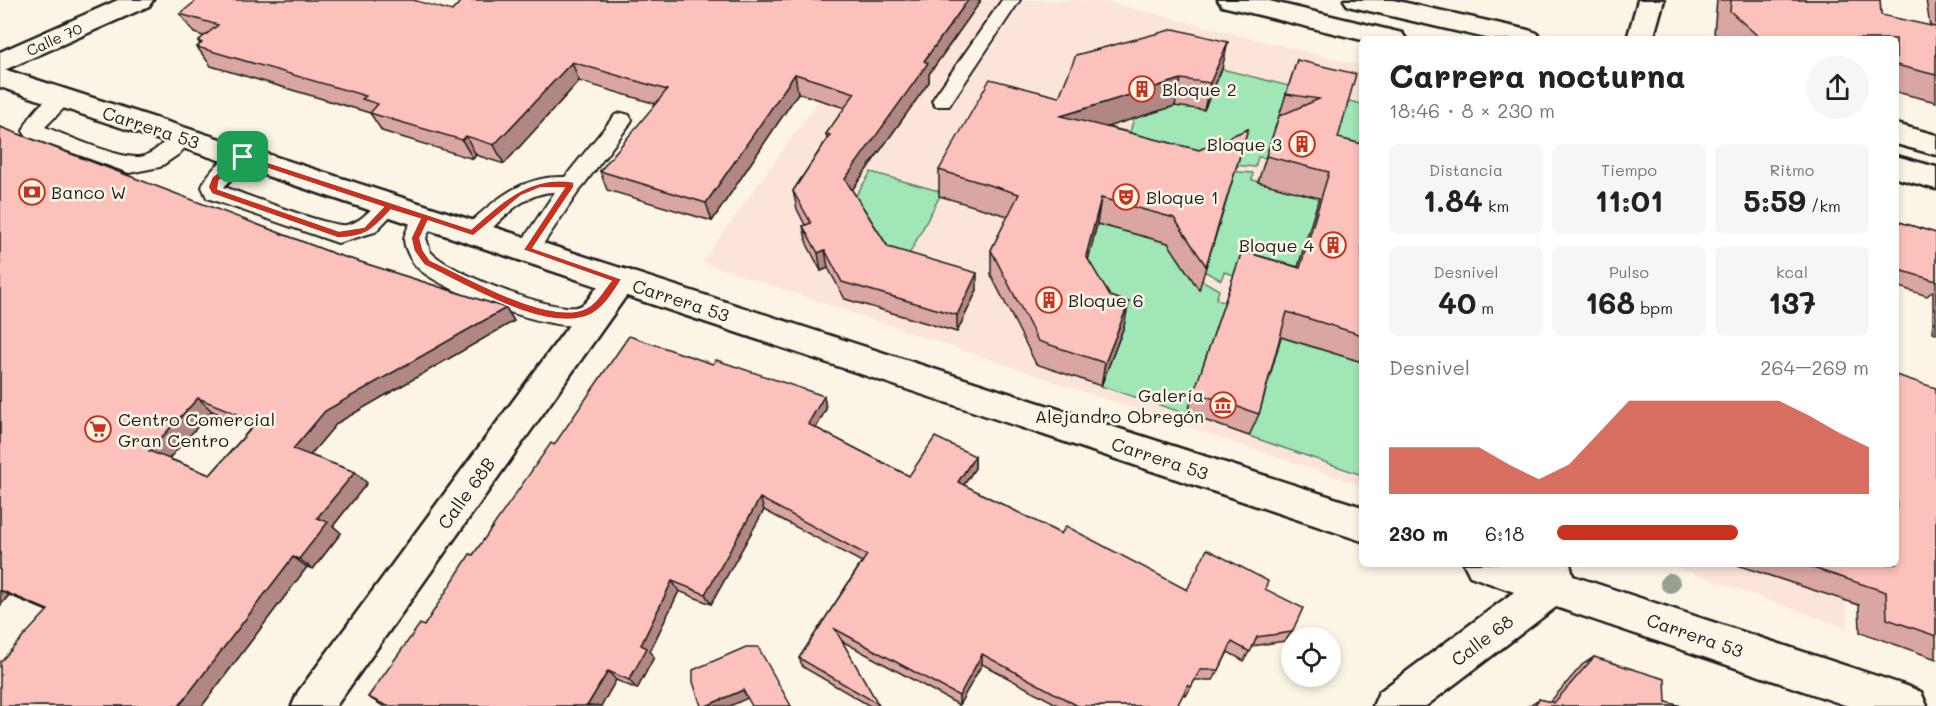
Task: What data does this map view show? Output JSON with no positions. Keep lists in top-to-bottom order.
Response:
{
  "streets": {
    "street": [
      "Calle 70",
      "Carrera 53",
      "Calle 68B",
      "Calle 68"
    ]
  },
  "crossings": [
    ["Carrera 53", "Calle 68B"],
    ["Carrera 53", "Calle 68"]
  ],
  "places": {
    "building": [
      "Bloque 2",
      "Bloque 3",
      "Bloque 4",
      "Bloque 6"
    ],
    "bank": ["Banco W"],
    "theatre": ["Bloque 1"],
    "museum": ["Galería Alejandro Obregón"],
    "supermarket": ["Centro Comercial Gran Centro"]
  },
  "page": {
    "heading": ["Carrera nocturna", "18:46 · 8 × 230 m"],
    "stats": [
      ["Distancia", "1.84 km"],
      ["Tiempo", "11:01"],
      ["Ritmo", "5:59 /km"],
      ["Desnivel", "40 m"],
      ["Pulso", "168 bpm"],
      ["kcal", "137"]
    ],
    "chart": ["Desnivel", "264–269 m"],
    "list": [
      {
        "name": "230 m",
        "note": "6:18"
      }
    ]
  }
}
